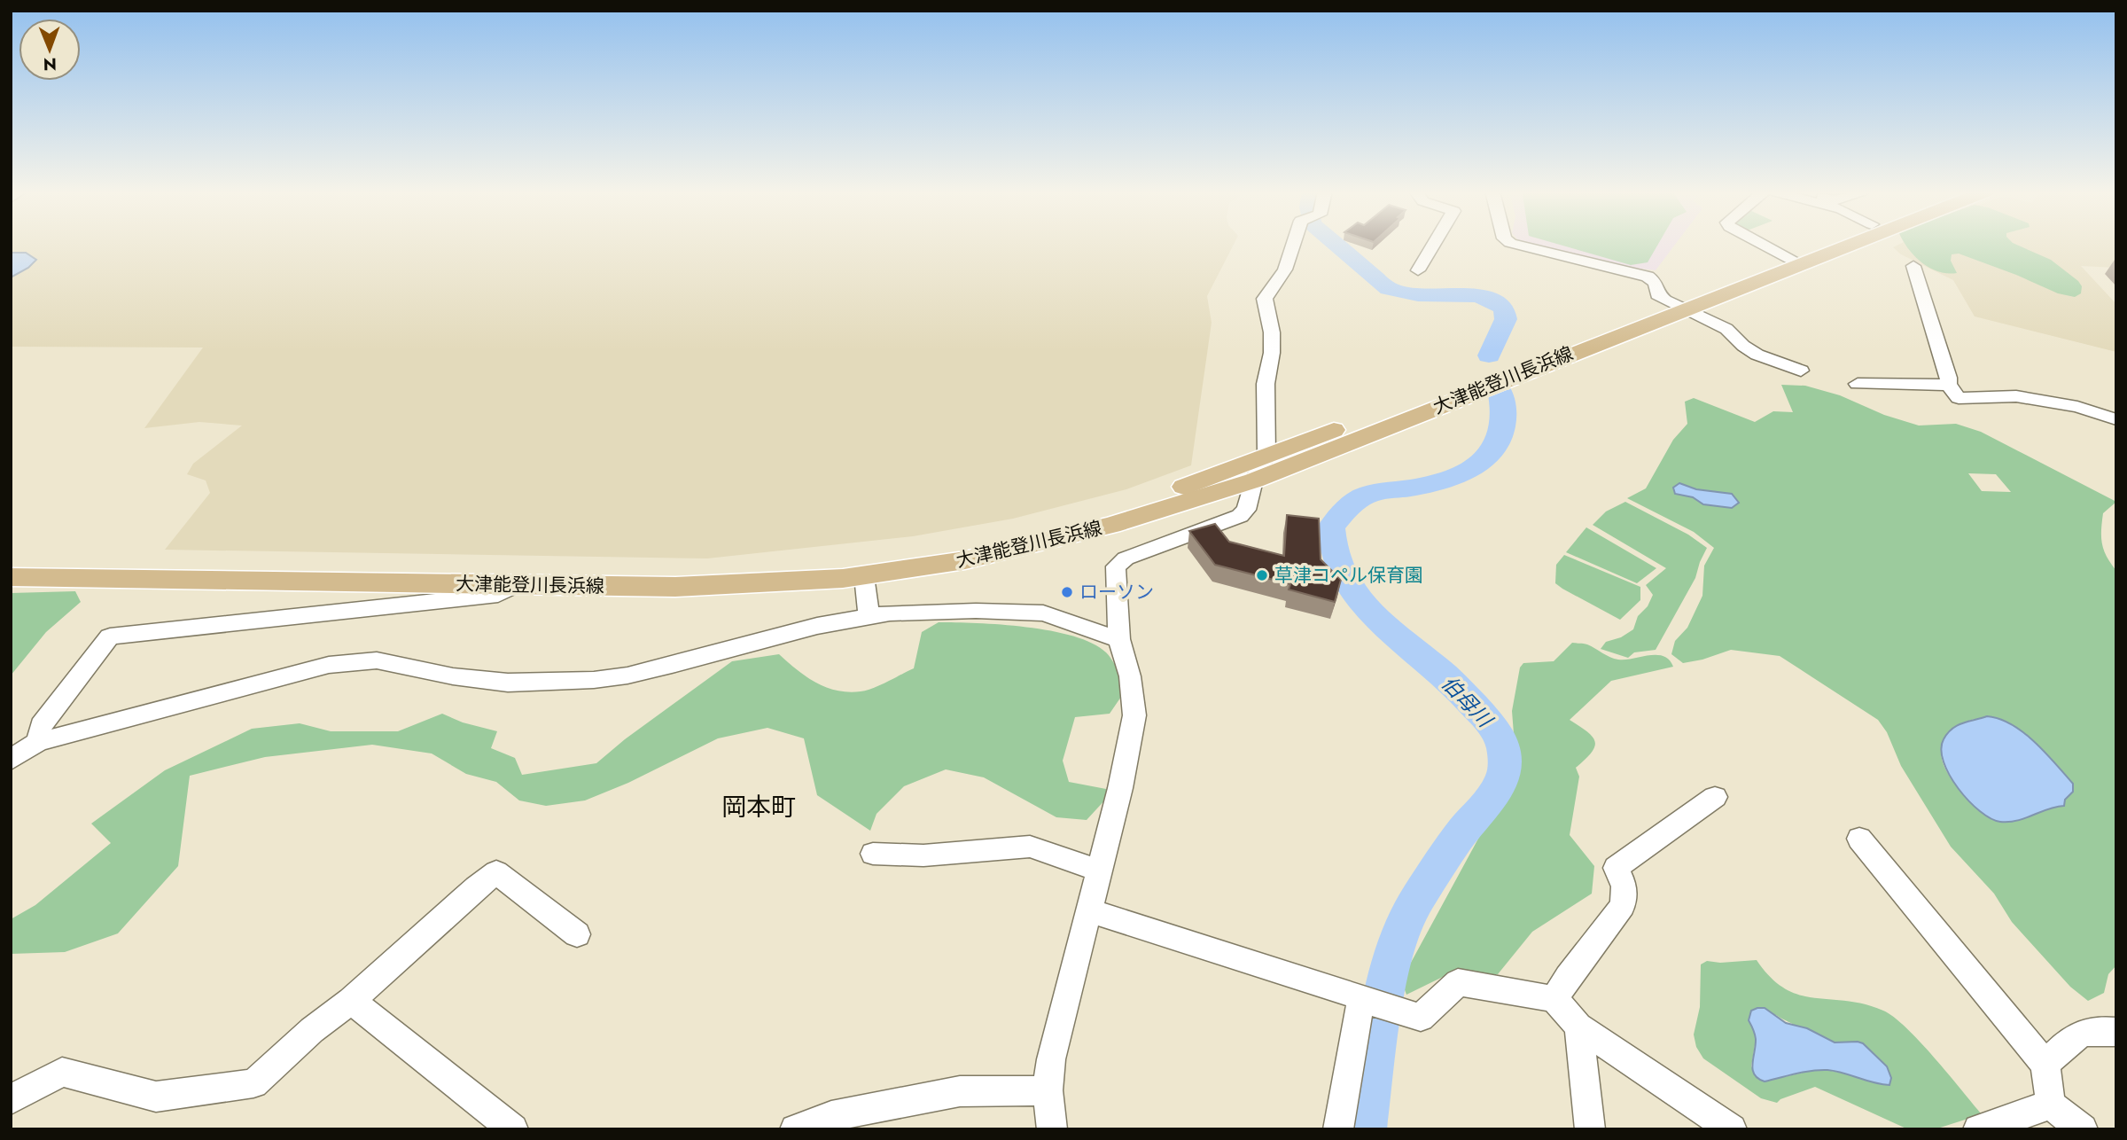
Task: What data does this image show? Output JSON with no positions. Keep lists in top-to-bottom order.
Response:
{
  "streets": {
    "main road": ["大津能登川長浜線"]
  },
  "districts": ["岡本町"],
  "water": ["伯母川"],
  "places": ["草津コペル保育園", "ローソン"],
  "north": "bottom"
}
